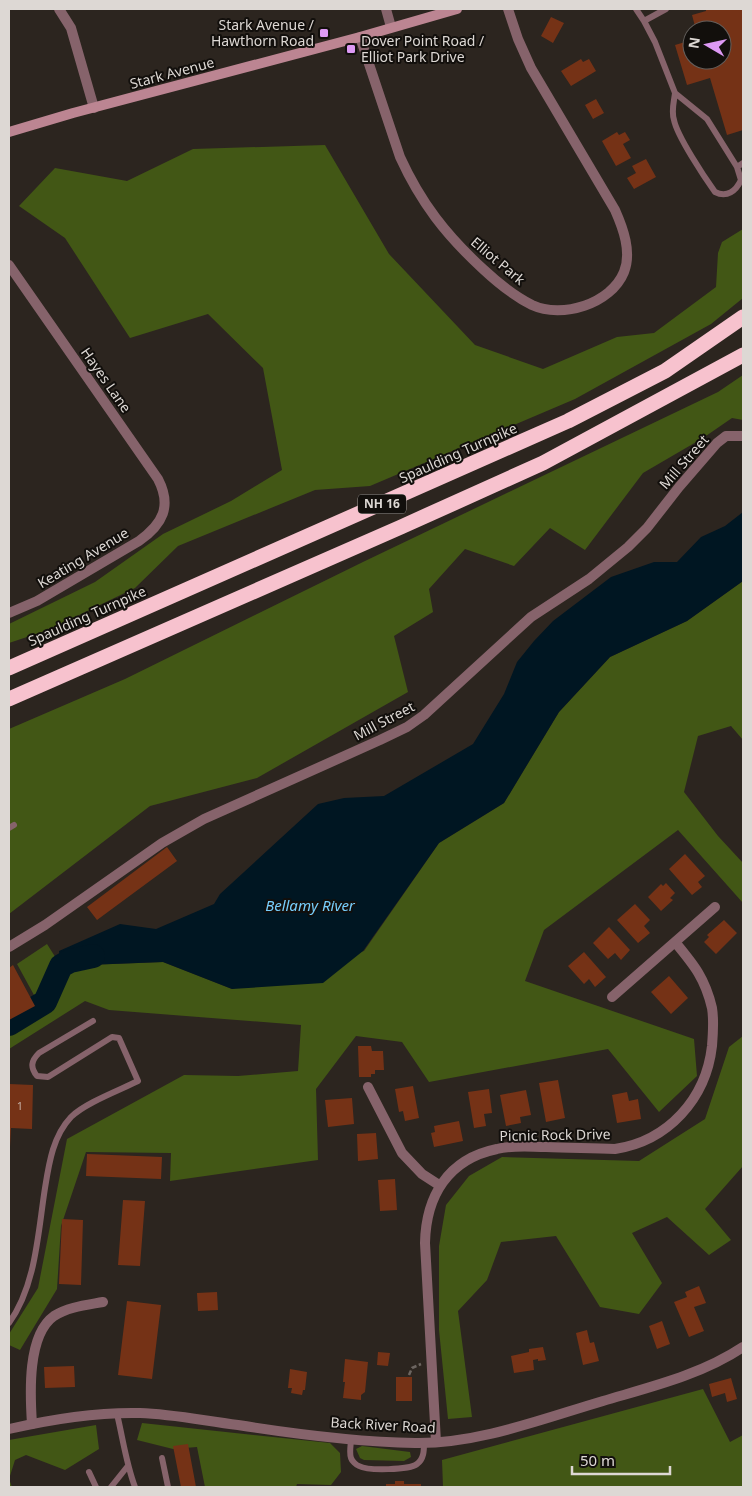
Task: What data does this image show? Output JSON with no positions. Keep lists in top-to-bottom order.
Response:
{
  "streets": {
    "highway": ["Spaulding Turnpike", "NH 16"],
    "main road": ["Stark Avenue"],
    "street": [
      "Elliot Park",
      "Hayes Lane",
      "Mill Street",
      "Keating Avenue",
      "Picnic Rock Drive",
      "Back River Road"
    ]
  },
  "crossings": [
    ["Stark Avenue", "Elliot Park"],
    ["Hayes Lane", "Keating Avenue"],
    ["Picnic Rock Drive", "Back River Road"]
  ],
  "water": ["Bellamy River"],
  "places": {
    "transit": ["Stark Avenue / Hawthorn Road", "Dover Point Road / Elliot Park Drive"]
  },
  "house_numbers": ["1"],
  "scale_bar": "50 m",
  "north": "left"
}
